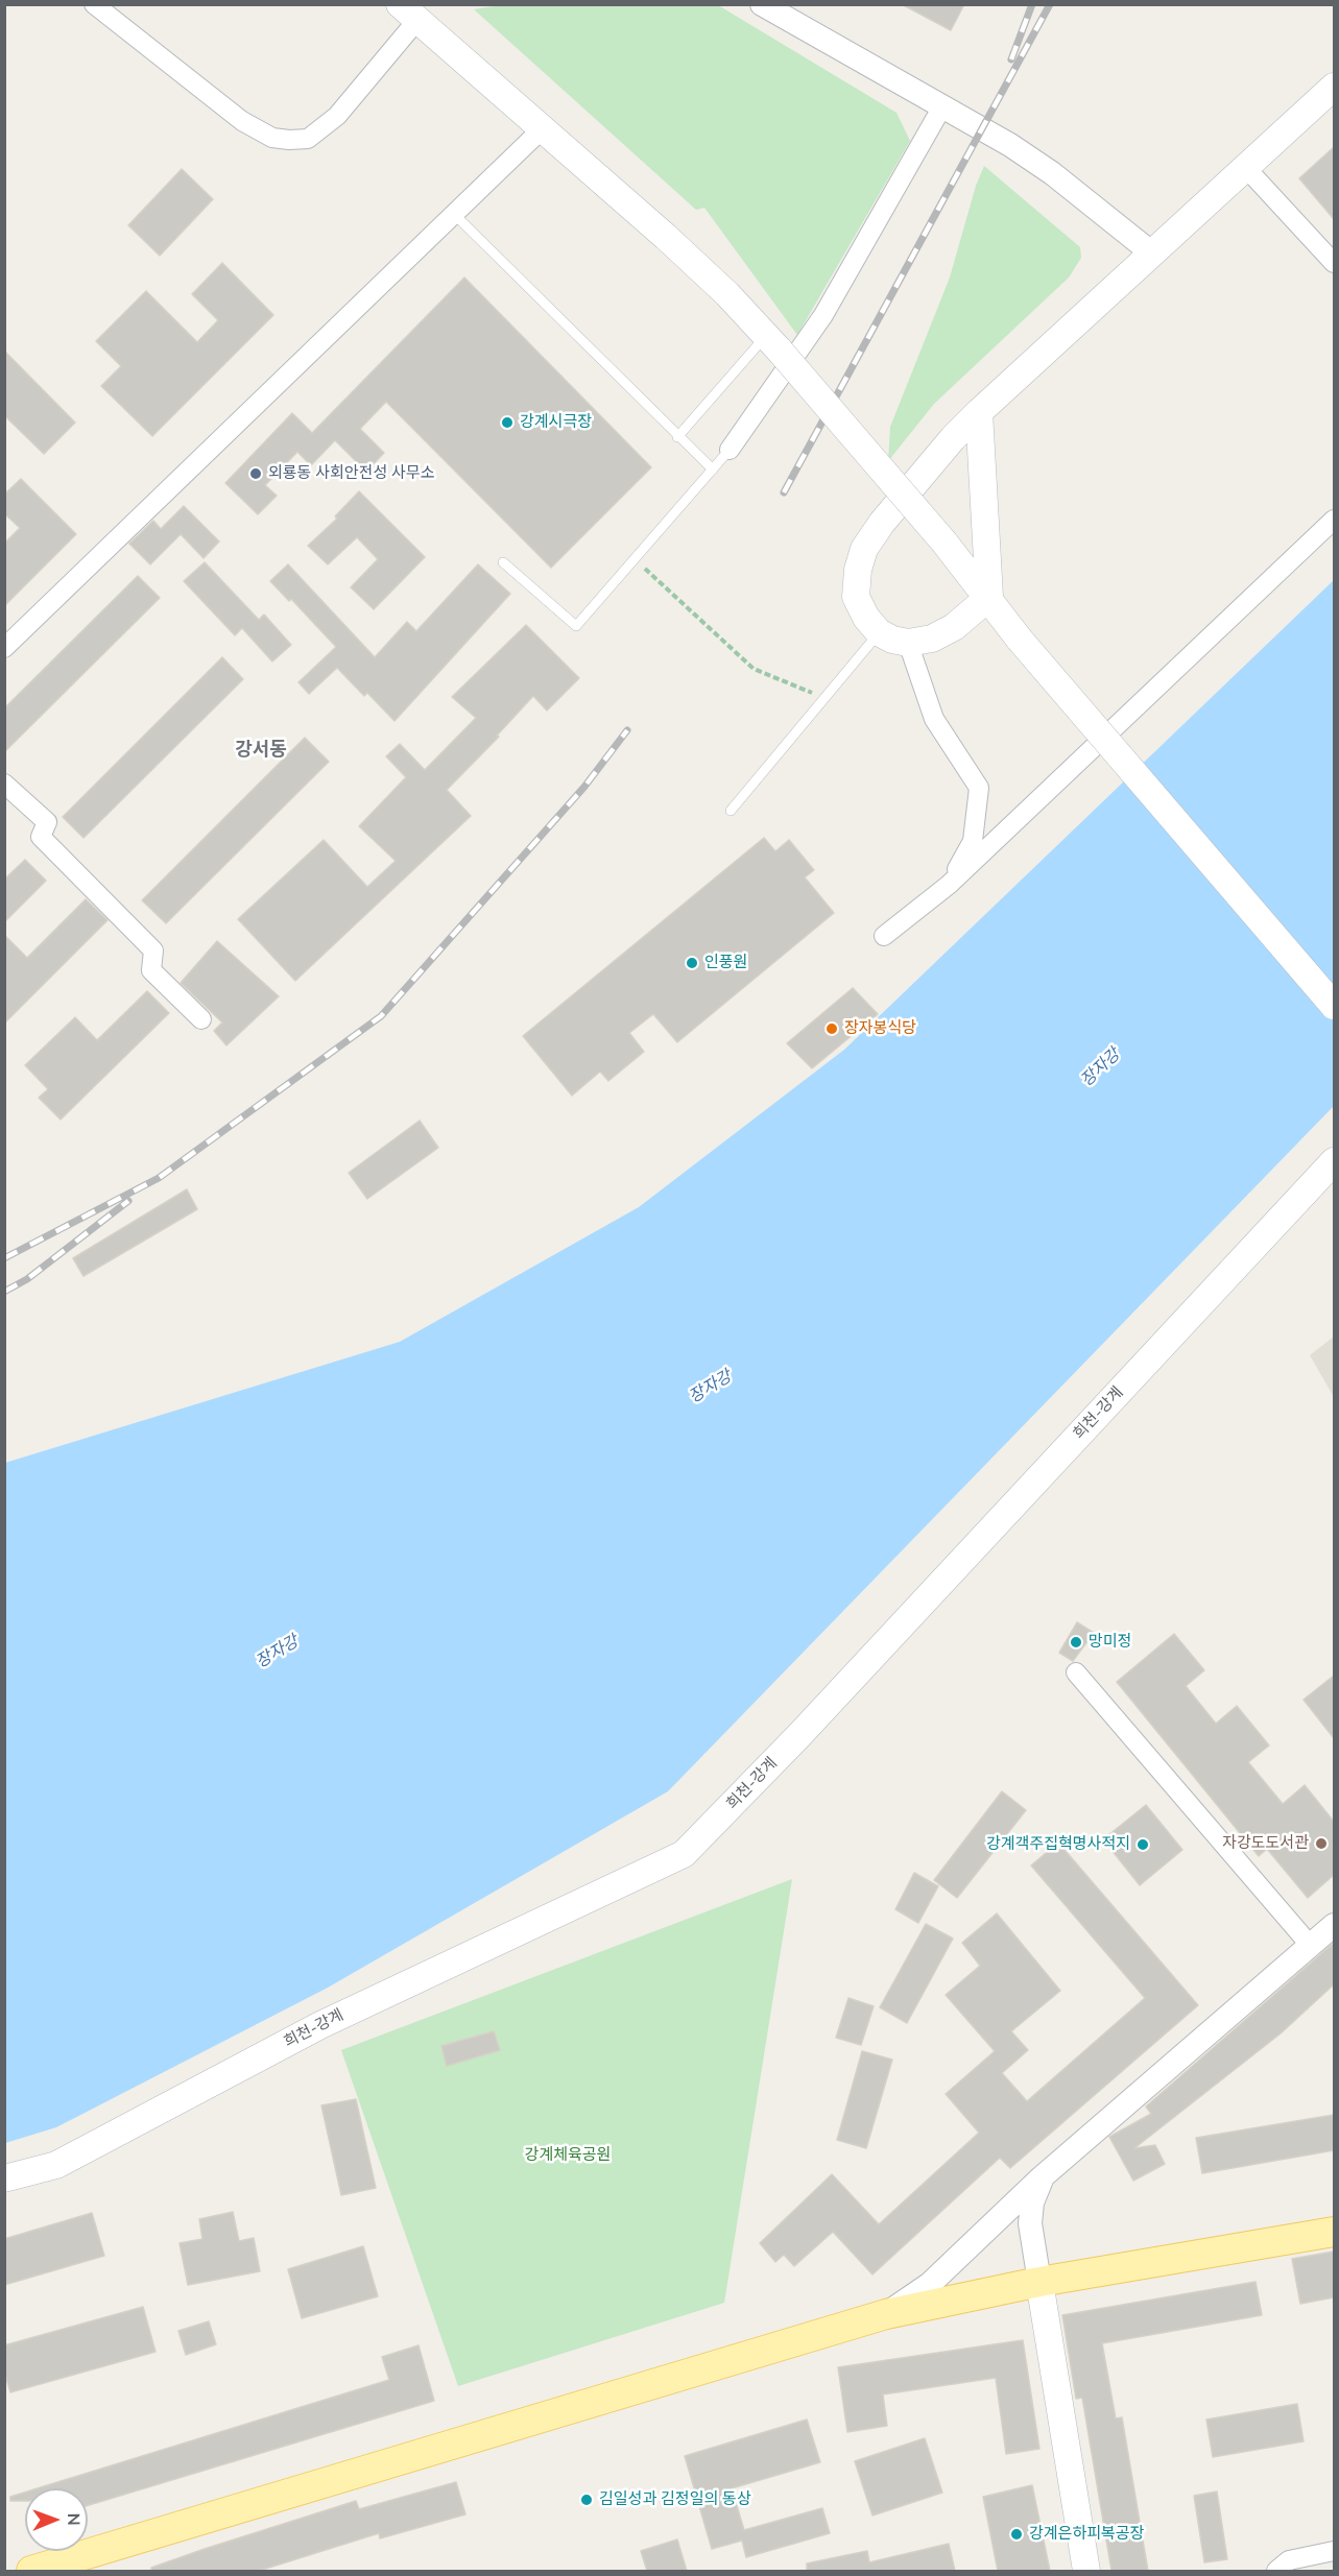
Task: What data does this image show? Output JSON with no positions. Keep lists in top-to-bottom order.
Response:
{
  "streets": {
    "main road": ["희천-강계"]
  },
  "districts": ["강서동"],
  "water": ["장자강"],
  "parks": ["강계체육공원"],
  "places": [
    "강계시극장",
    "외룡동 사회안전성 사무소",
    "인풍원",
    "장자봉식당",
    "망미정",
    "자강도도서관",
    "강계객주집혁명사적지",
    "김일성과 김정일의 동상",
    "강계은하피복공장"
  ],
  "north": "right"
}
